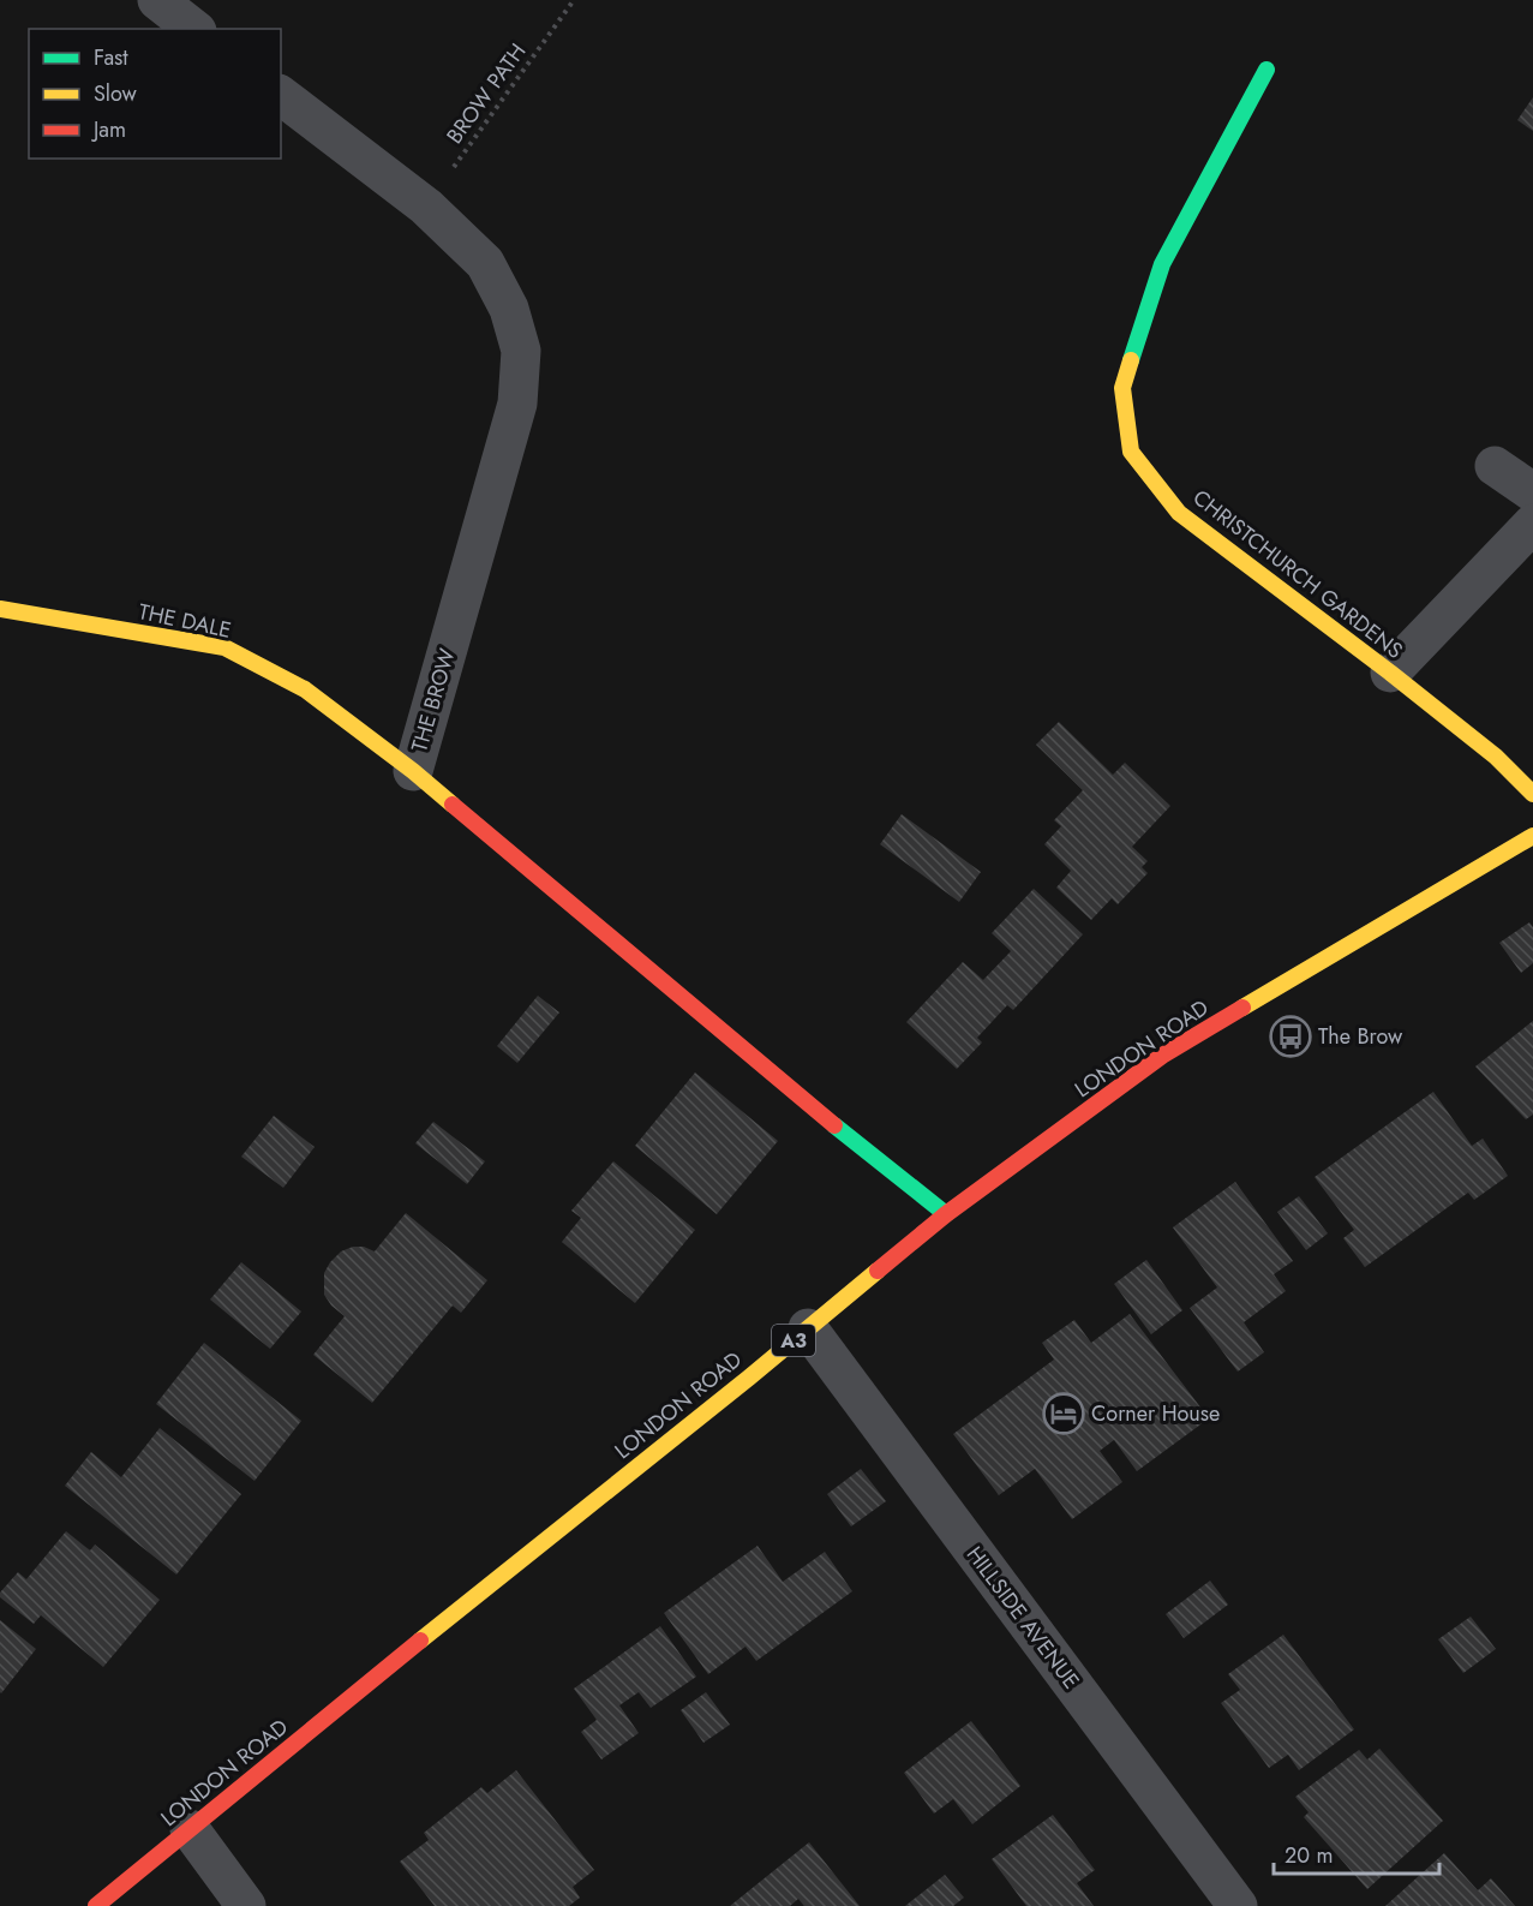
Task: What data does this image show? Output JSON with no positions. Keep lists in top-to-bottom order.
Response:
{
  "streets": {
    "street": [
      "CHRISTCHURCH GARDENS",
      "THE DALE",
      "THE BROW",
      "LONDON ROAD",
      "A3",
      "HILLSIDE AVENUE"
    ],
    "path": ["BROW PATH"]
  },
  "crossings": [
    ["BROW PATH", "THE BROW"],
    ["THE DALE", "THE BROW"],
    ["THE BROW", "LONDON ROAD"],
    ["LONDON ROAD", "HILLSIDE AVENUE"]
  ],
  "places": {
    "bus stop": ["The Brow"],
    "hotel": ["Corner House"]
  },
  "legend": ["Fast", "Slow", "Jam"],
  "scale_bar": "20 m"
}
